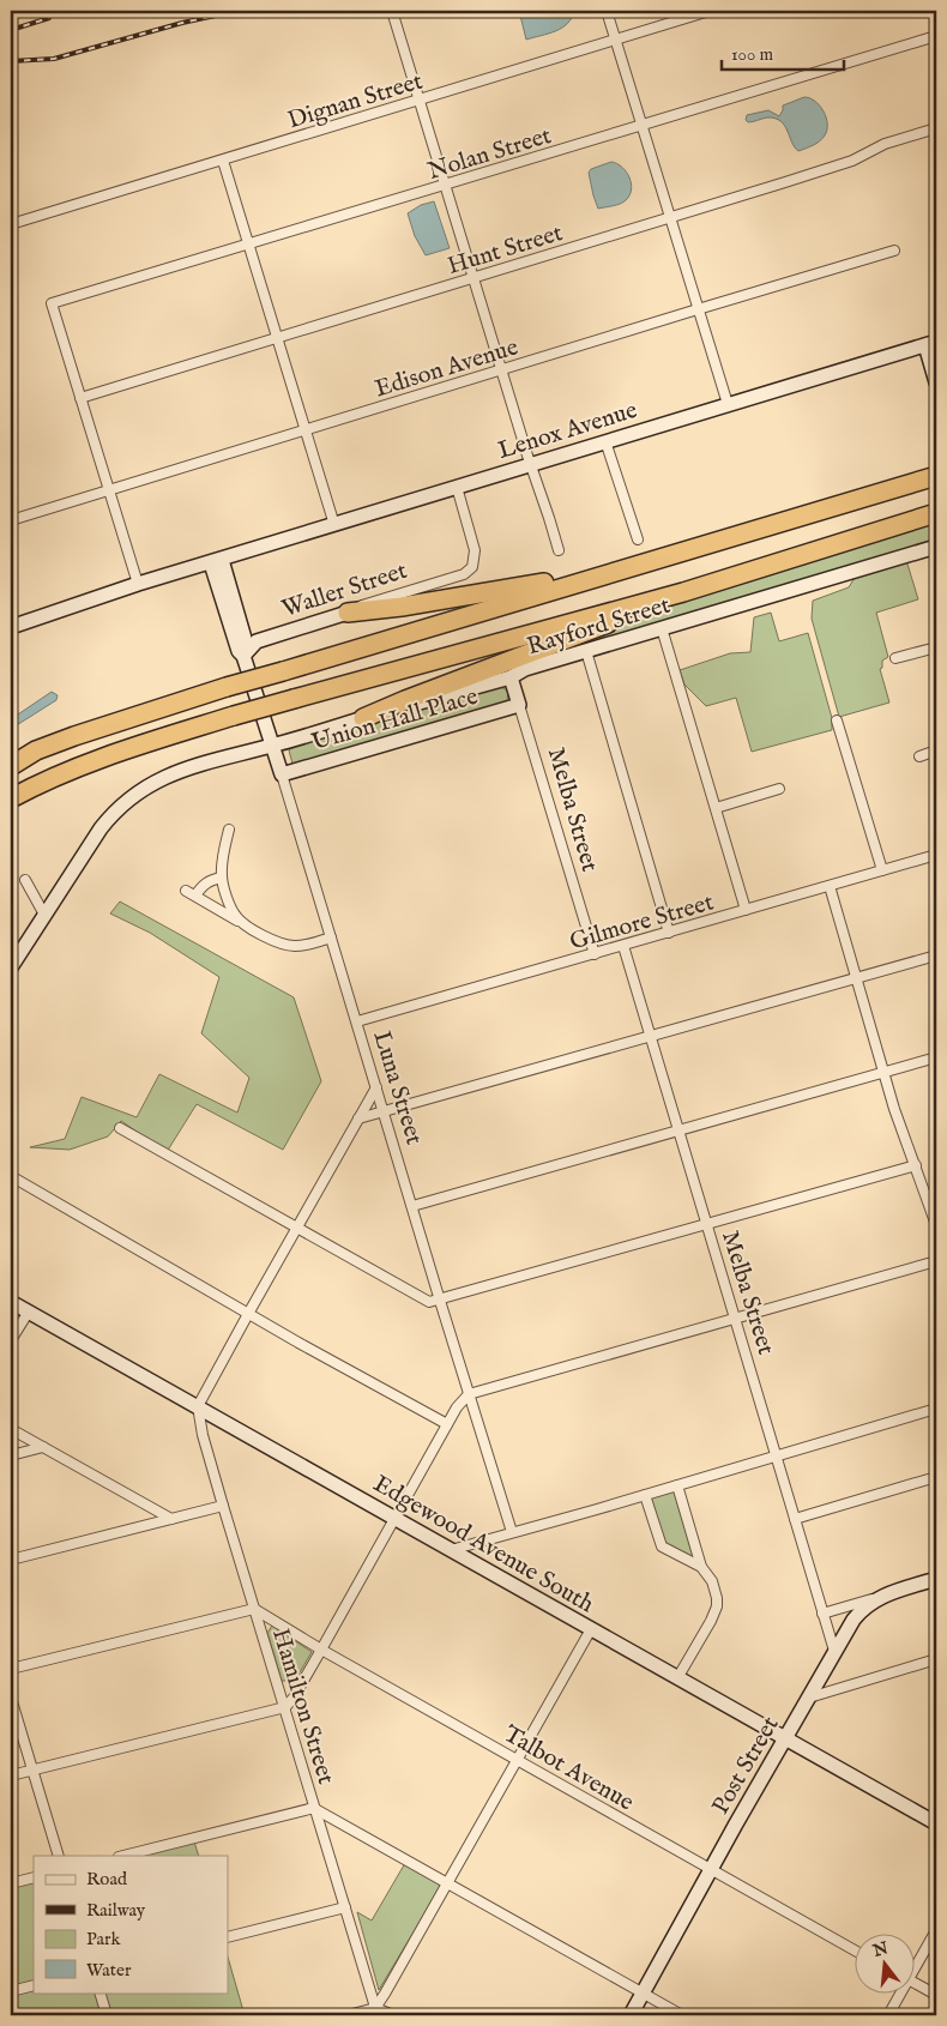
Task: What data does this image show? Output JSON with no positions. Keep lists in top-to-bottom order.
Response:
{
  "streets": {
    "main road": [
      "Lenox Avenue",
      "Waller Street",
      "Rayford Street",
      "Union Hall Place",
      "Melba Street",
      "Luna Street",
      "Edgewood Avenue South",
      "Post Street"
    ],
    "street": [
      "Dignan Street",
      "Nolan Street",
      "Hunt Street",
      "Edison Avenue",
      "Gilmore Street",
      "Hamilton Street",
      "Talbot Avenue"
    ]
  },
  "crossings": [
    ["Nolan Street", "Hunt Street"],
    ["Lenox Avenue", "Waller Street"],
    ["Lenox Avenue", "Luna Street"],
    ["Waller Street", "Luna Street"],
    ["Rayford Street", "Melba Street"],
    ["Rayford Street", "Luna Street"],
    ["Union Hall Place", "Melba Street"],
    ["Union Hall Place", "Luna Street"],
    ["Melba Street", "Gilmore Street"],
    ["Melba Street", "Post Street"],
    ["Gilmore Street", "Luna Street"],
    ["Edgewood Avenue South", "Hamilton Street"],
    ["Edgewood Avenue South", "Post Street"],
    ["Hamilton Street", "Talbot Avenue"],
    ["Post Street", "Talbot Avenue"]
  ],
  "legend": [
    "Road",
    "Railway",
    "Park",
    "Water"
  ],
  "scale_bar": "100 m",
  "north": "top"
}
